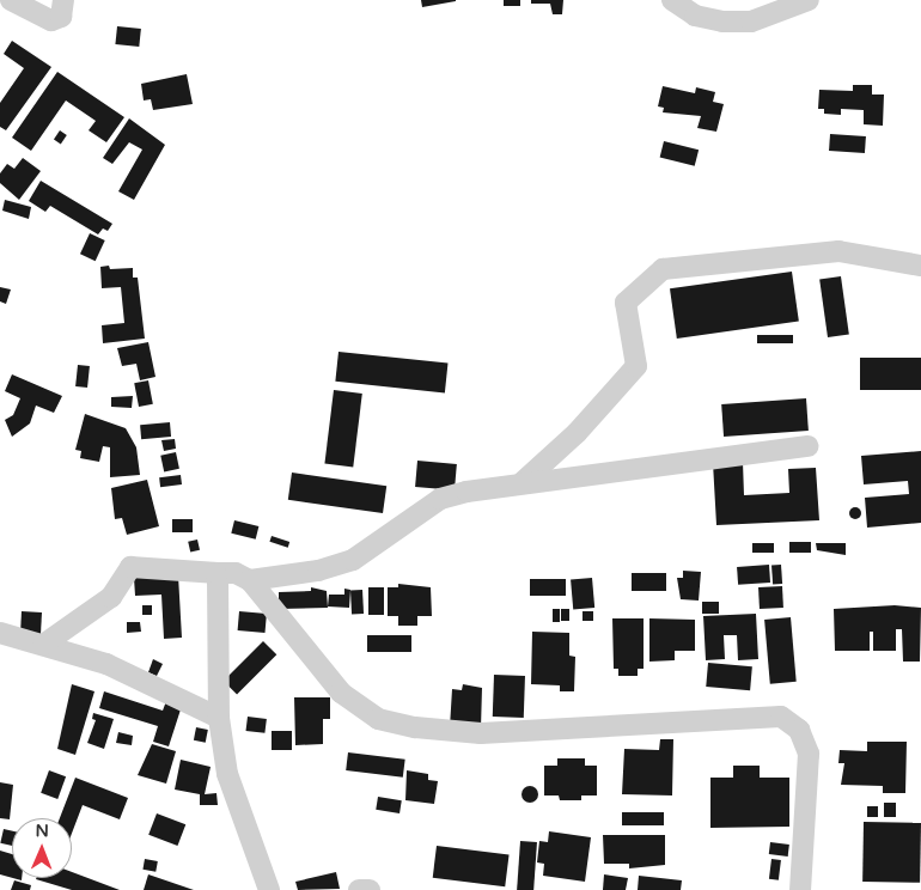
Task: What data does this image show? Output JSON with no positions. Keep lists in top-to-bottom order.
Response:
{
  "north": "top"
}
